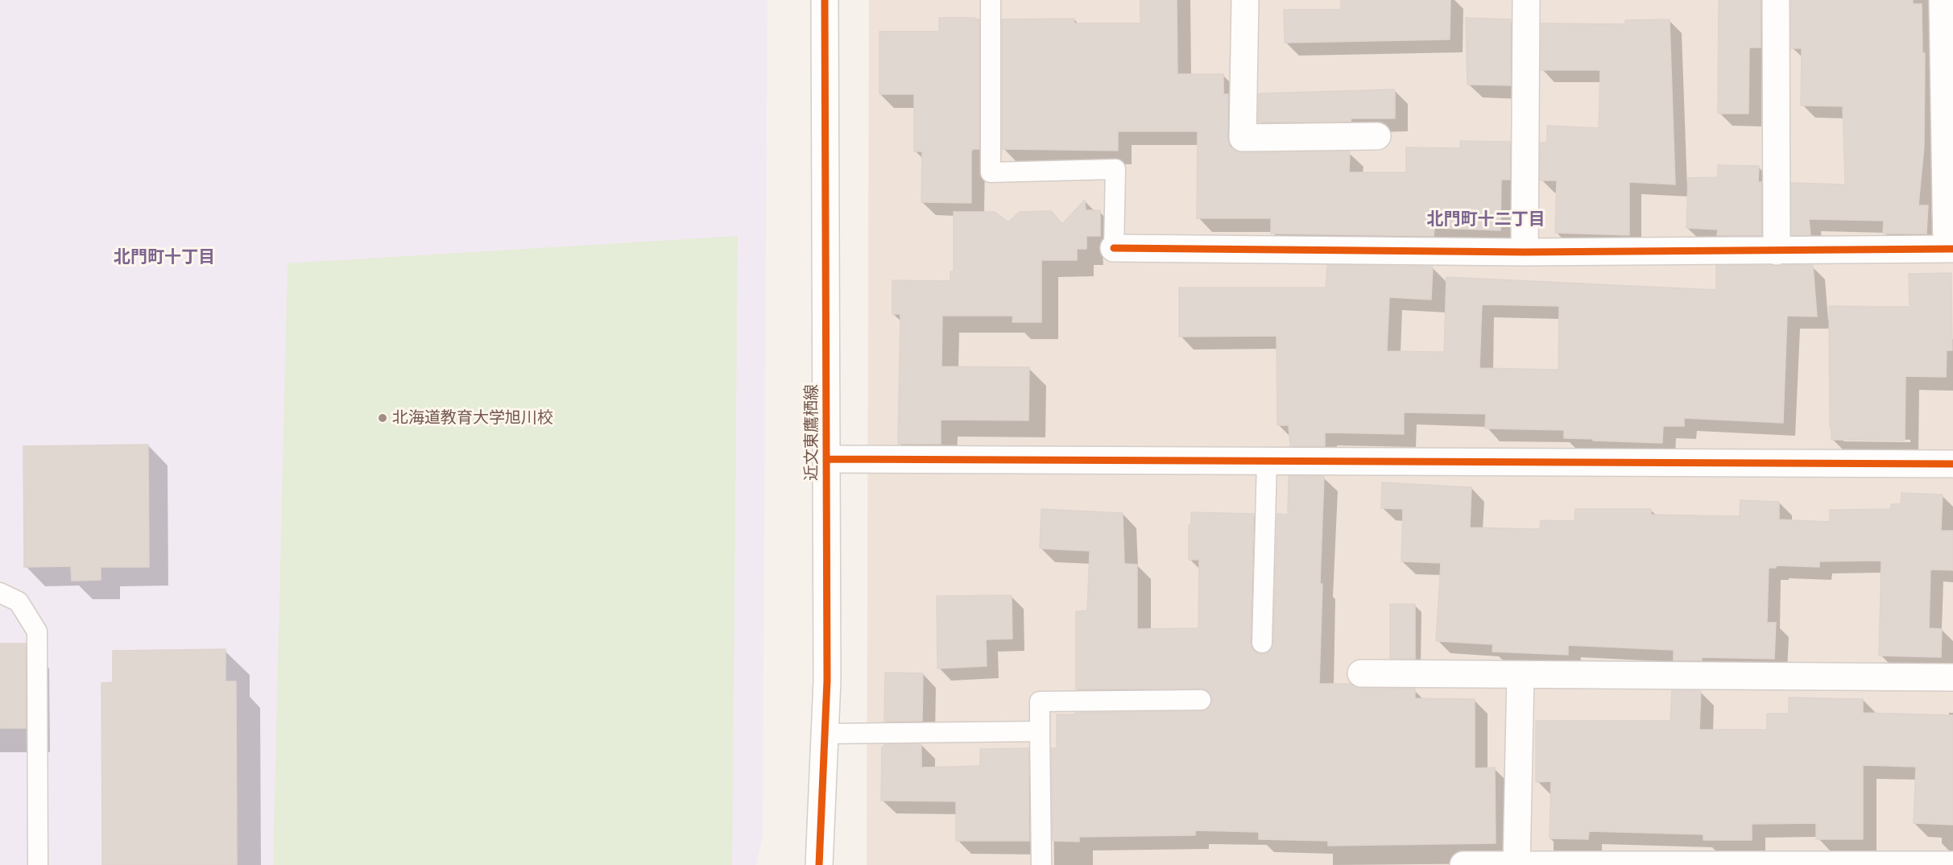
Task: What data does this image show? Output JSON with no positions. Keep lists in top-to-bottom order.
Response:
{
  "streets": {
    "street": ["近文東鷹栖線"]
  },
  "districts": ["北門町十二丁目", "北門町十丁目"],
  "places": ["北海道教育大学旭川校"]
}
